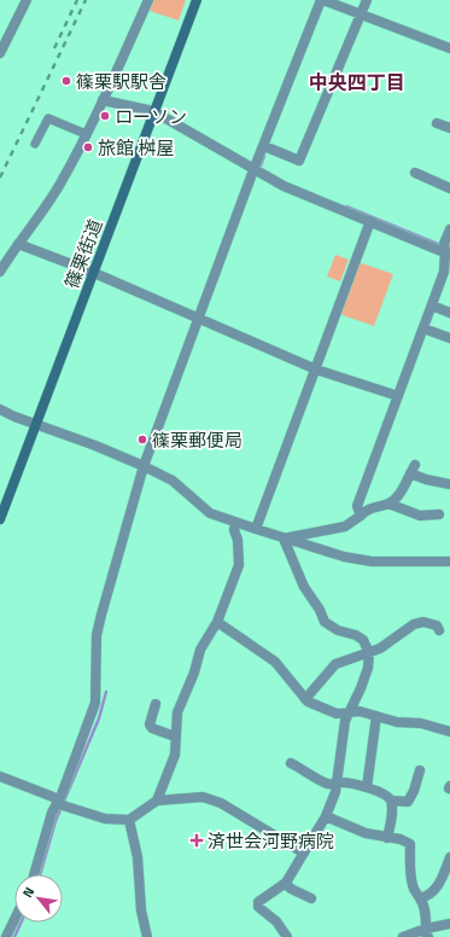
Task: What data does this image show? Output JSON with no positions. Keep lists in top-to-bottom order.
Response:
{
  "streets": {
    "main road": ["篠栗街道"]
  },
  "districts": ["中央四丁目"],
  "places": {
    "other": [
      "篠栗駅駅舎",
      "ローソン",
      "旅館 桝屋",
      "篠栗郵便局"
    ],
    "health": ["済世会河野病院"]
  },
  "north": "top left"
}
